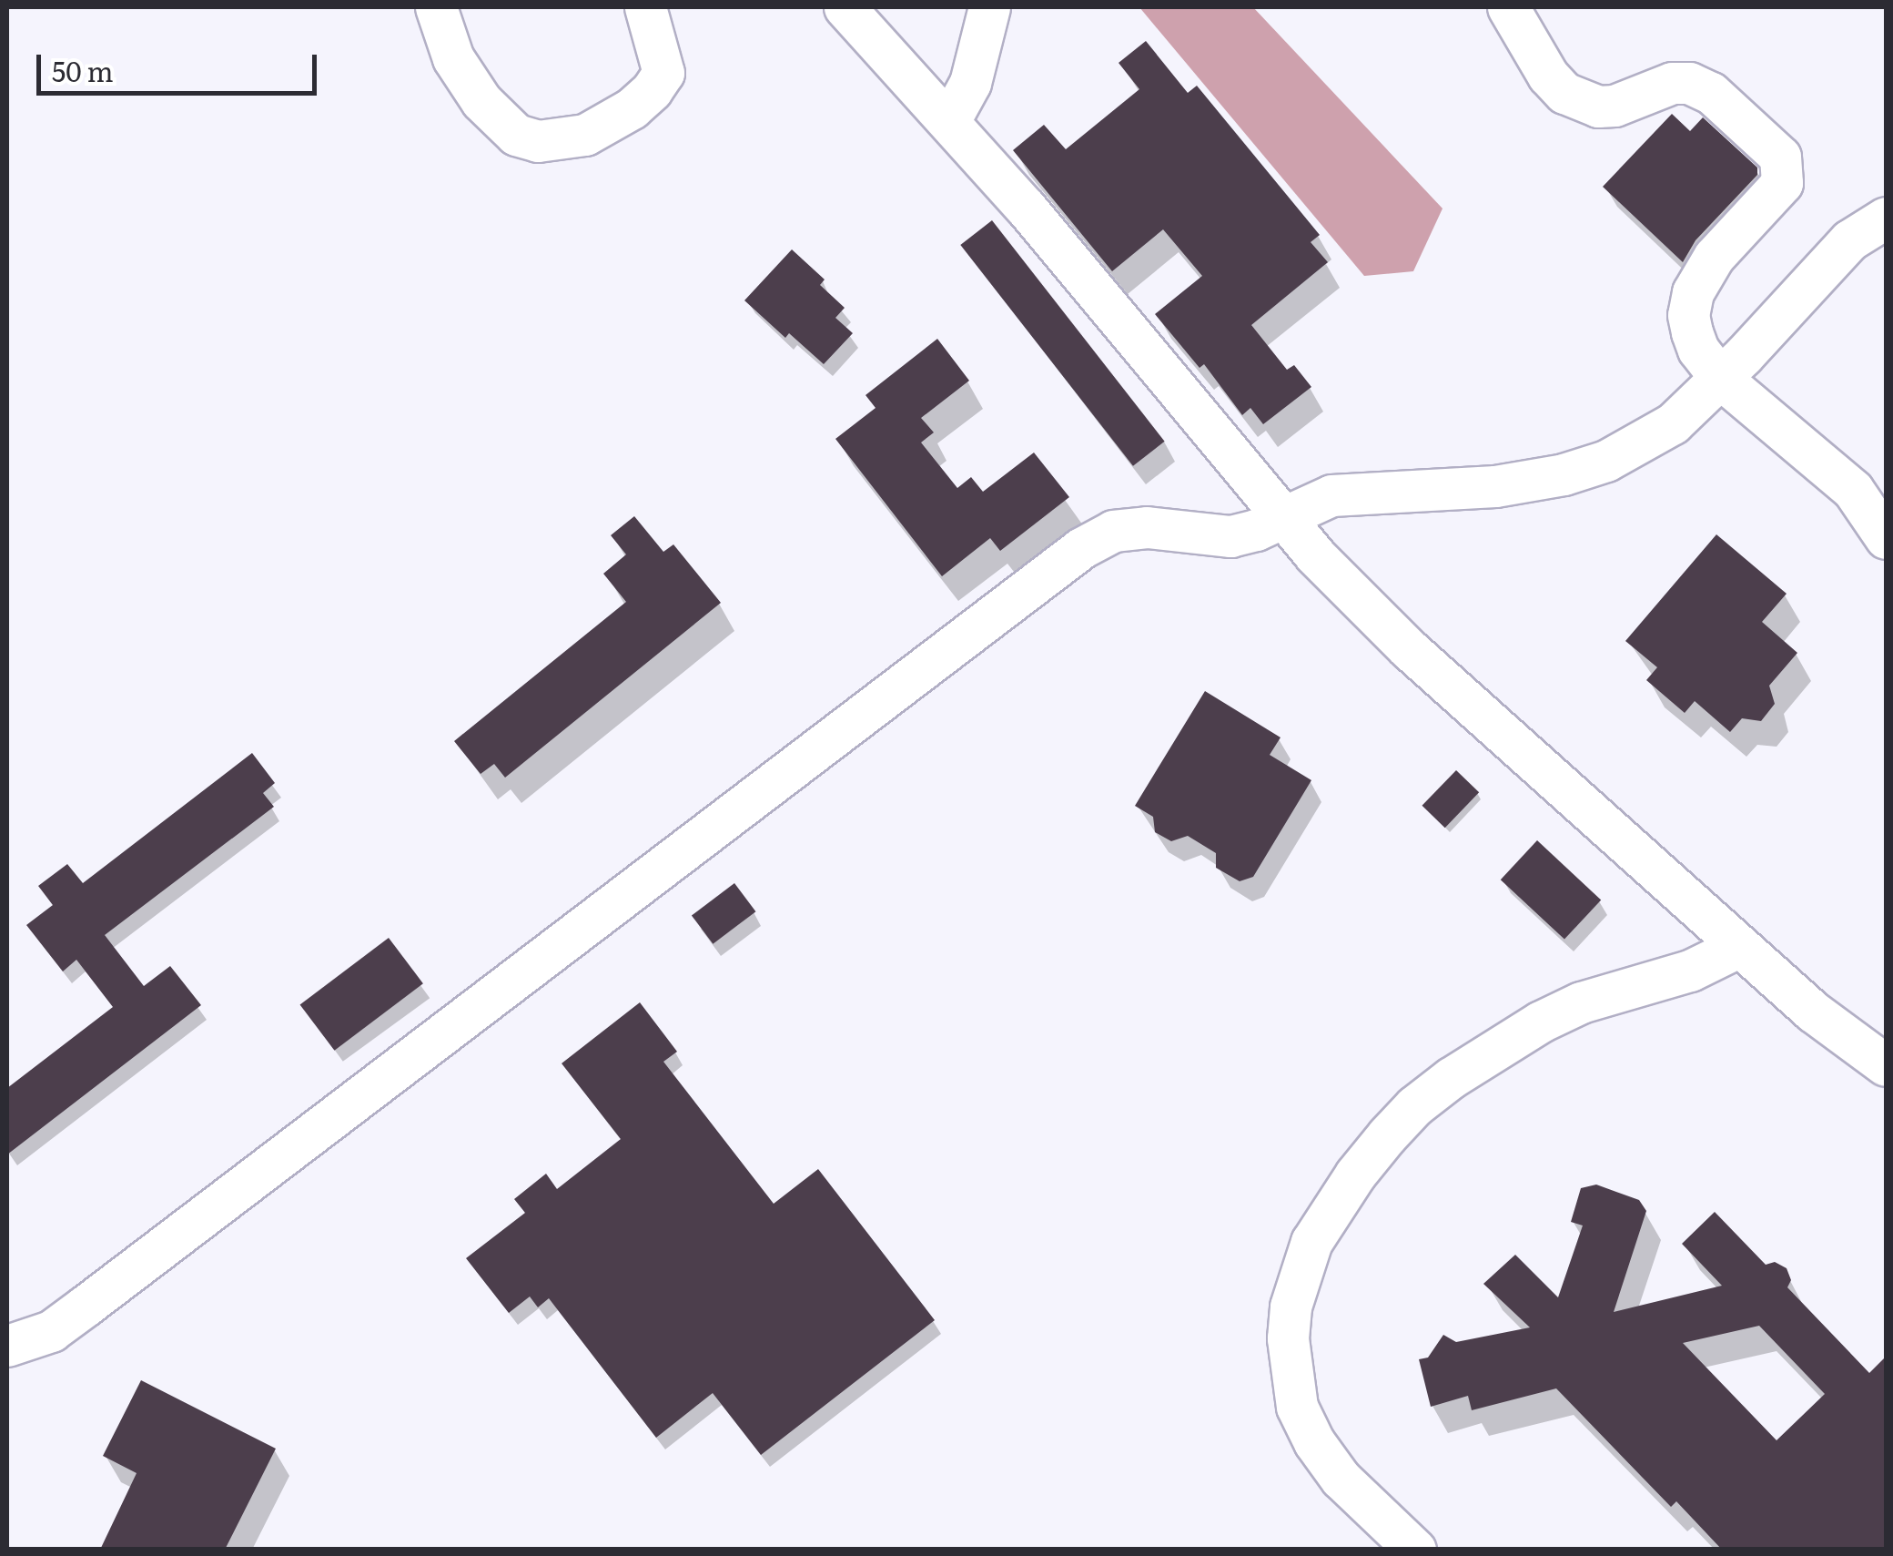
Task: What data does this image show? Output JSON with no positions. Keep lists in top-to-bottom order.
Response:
{
  "scale_bar": "50 m"
}
